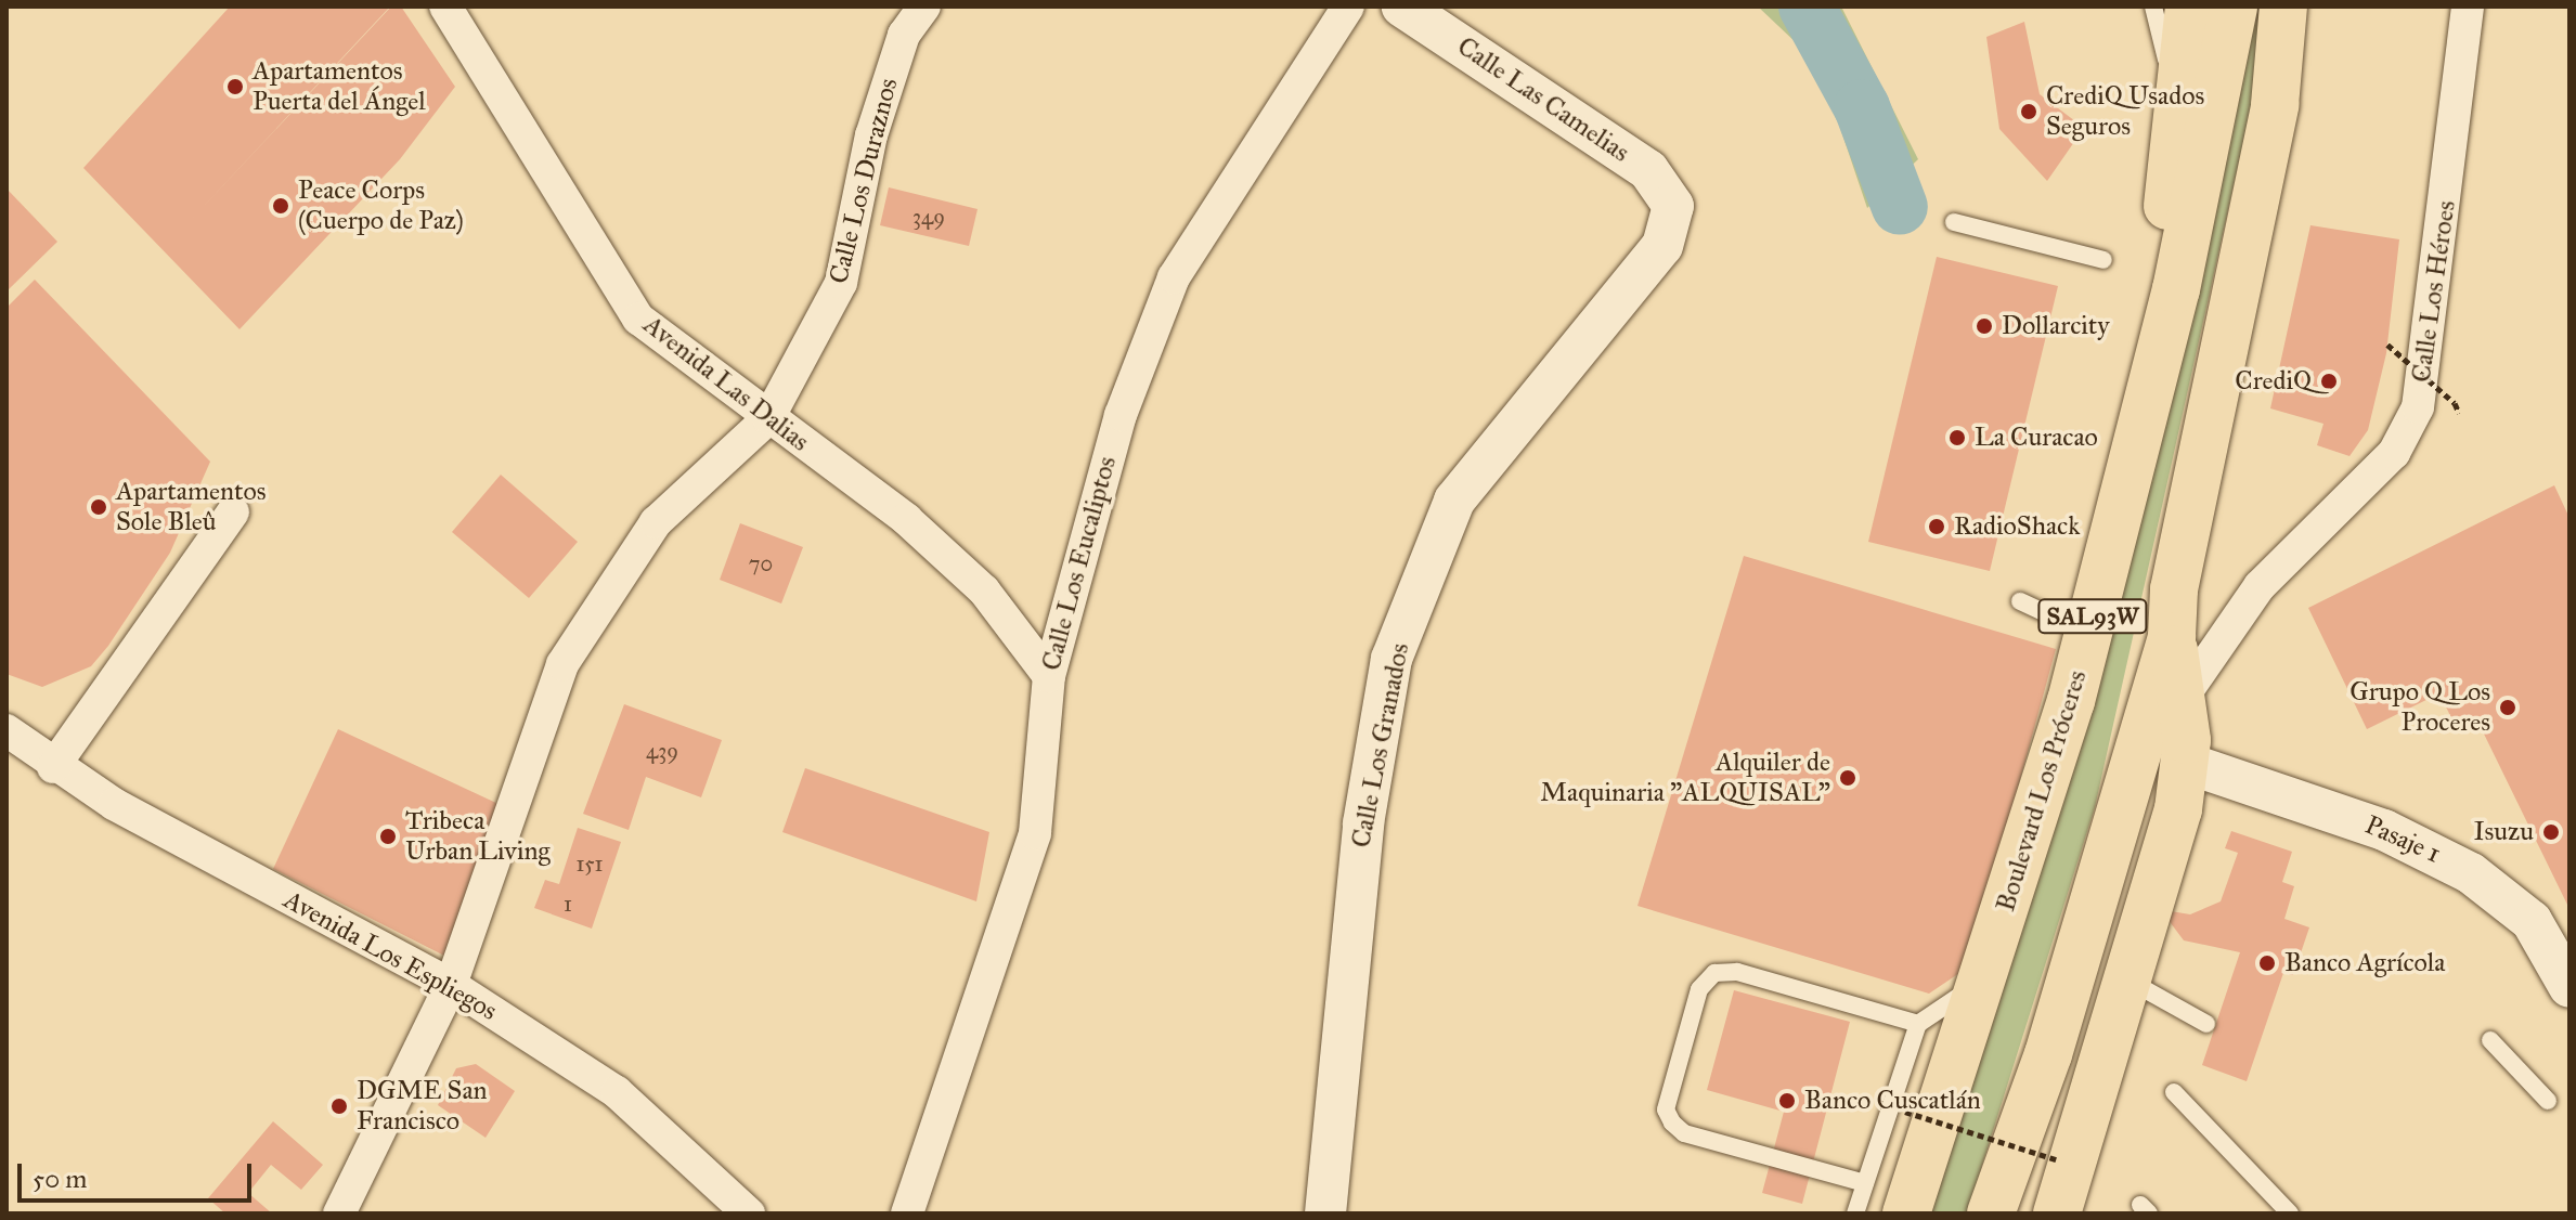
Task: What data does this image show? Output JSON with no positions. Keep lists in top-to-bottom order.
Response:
{
  "streets": {
    "highway": ["SAL93W", "Boulevard Los Próceres"],
    "street": [
      "Calle Las Camelias",
      "Calle Los Duraznos",
      "Calle Los Héroes",
      "Avenida Las Dalias",
      "Calle Los Eucaliptos",
      "Calle Los Granados",
      "Pasaje 1",
      "Avenida Los Espliegos"
    ]
  },
  "crossings": [
    ["Calle Las Camelias", "Calle Los Granados"],
    ["Calle Los Duraznos", "Avenida Las Dalias"],
    ["Calle Los Duraznos", "Avenida Los Espliegos"],
    ["Avenida Las Dalias", "Calle Los Eucaliptos"]
  ],
  "places": [
    "Apartamentos Puerta del Ángel",
    "CrediQ Usados Seguros",
    "Peace Corps (Cuerpo de Paz)",
    "Dollarcity",
    "CrediQ",
    "La Curacao",
    "Apartamentos Sole Bleû",
    "RadioShack",
    "Grupo Q Los Proceres",
    "Alquiler de Maquinaria \"ALQUISAL\"",
    "Isuzu",
    "Tribeca Urban Living",
    "Banco Agrícola",
    "Banco Cuscatlán",
    "DGME San Francisco"
  ],
  "house_numbers": [
    "349",
    "70",
    "439",
    "151",
    "1"
  ],
  "scale_bar": "50 m"
}
